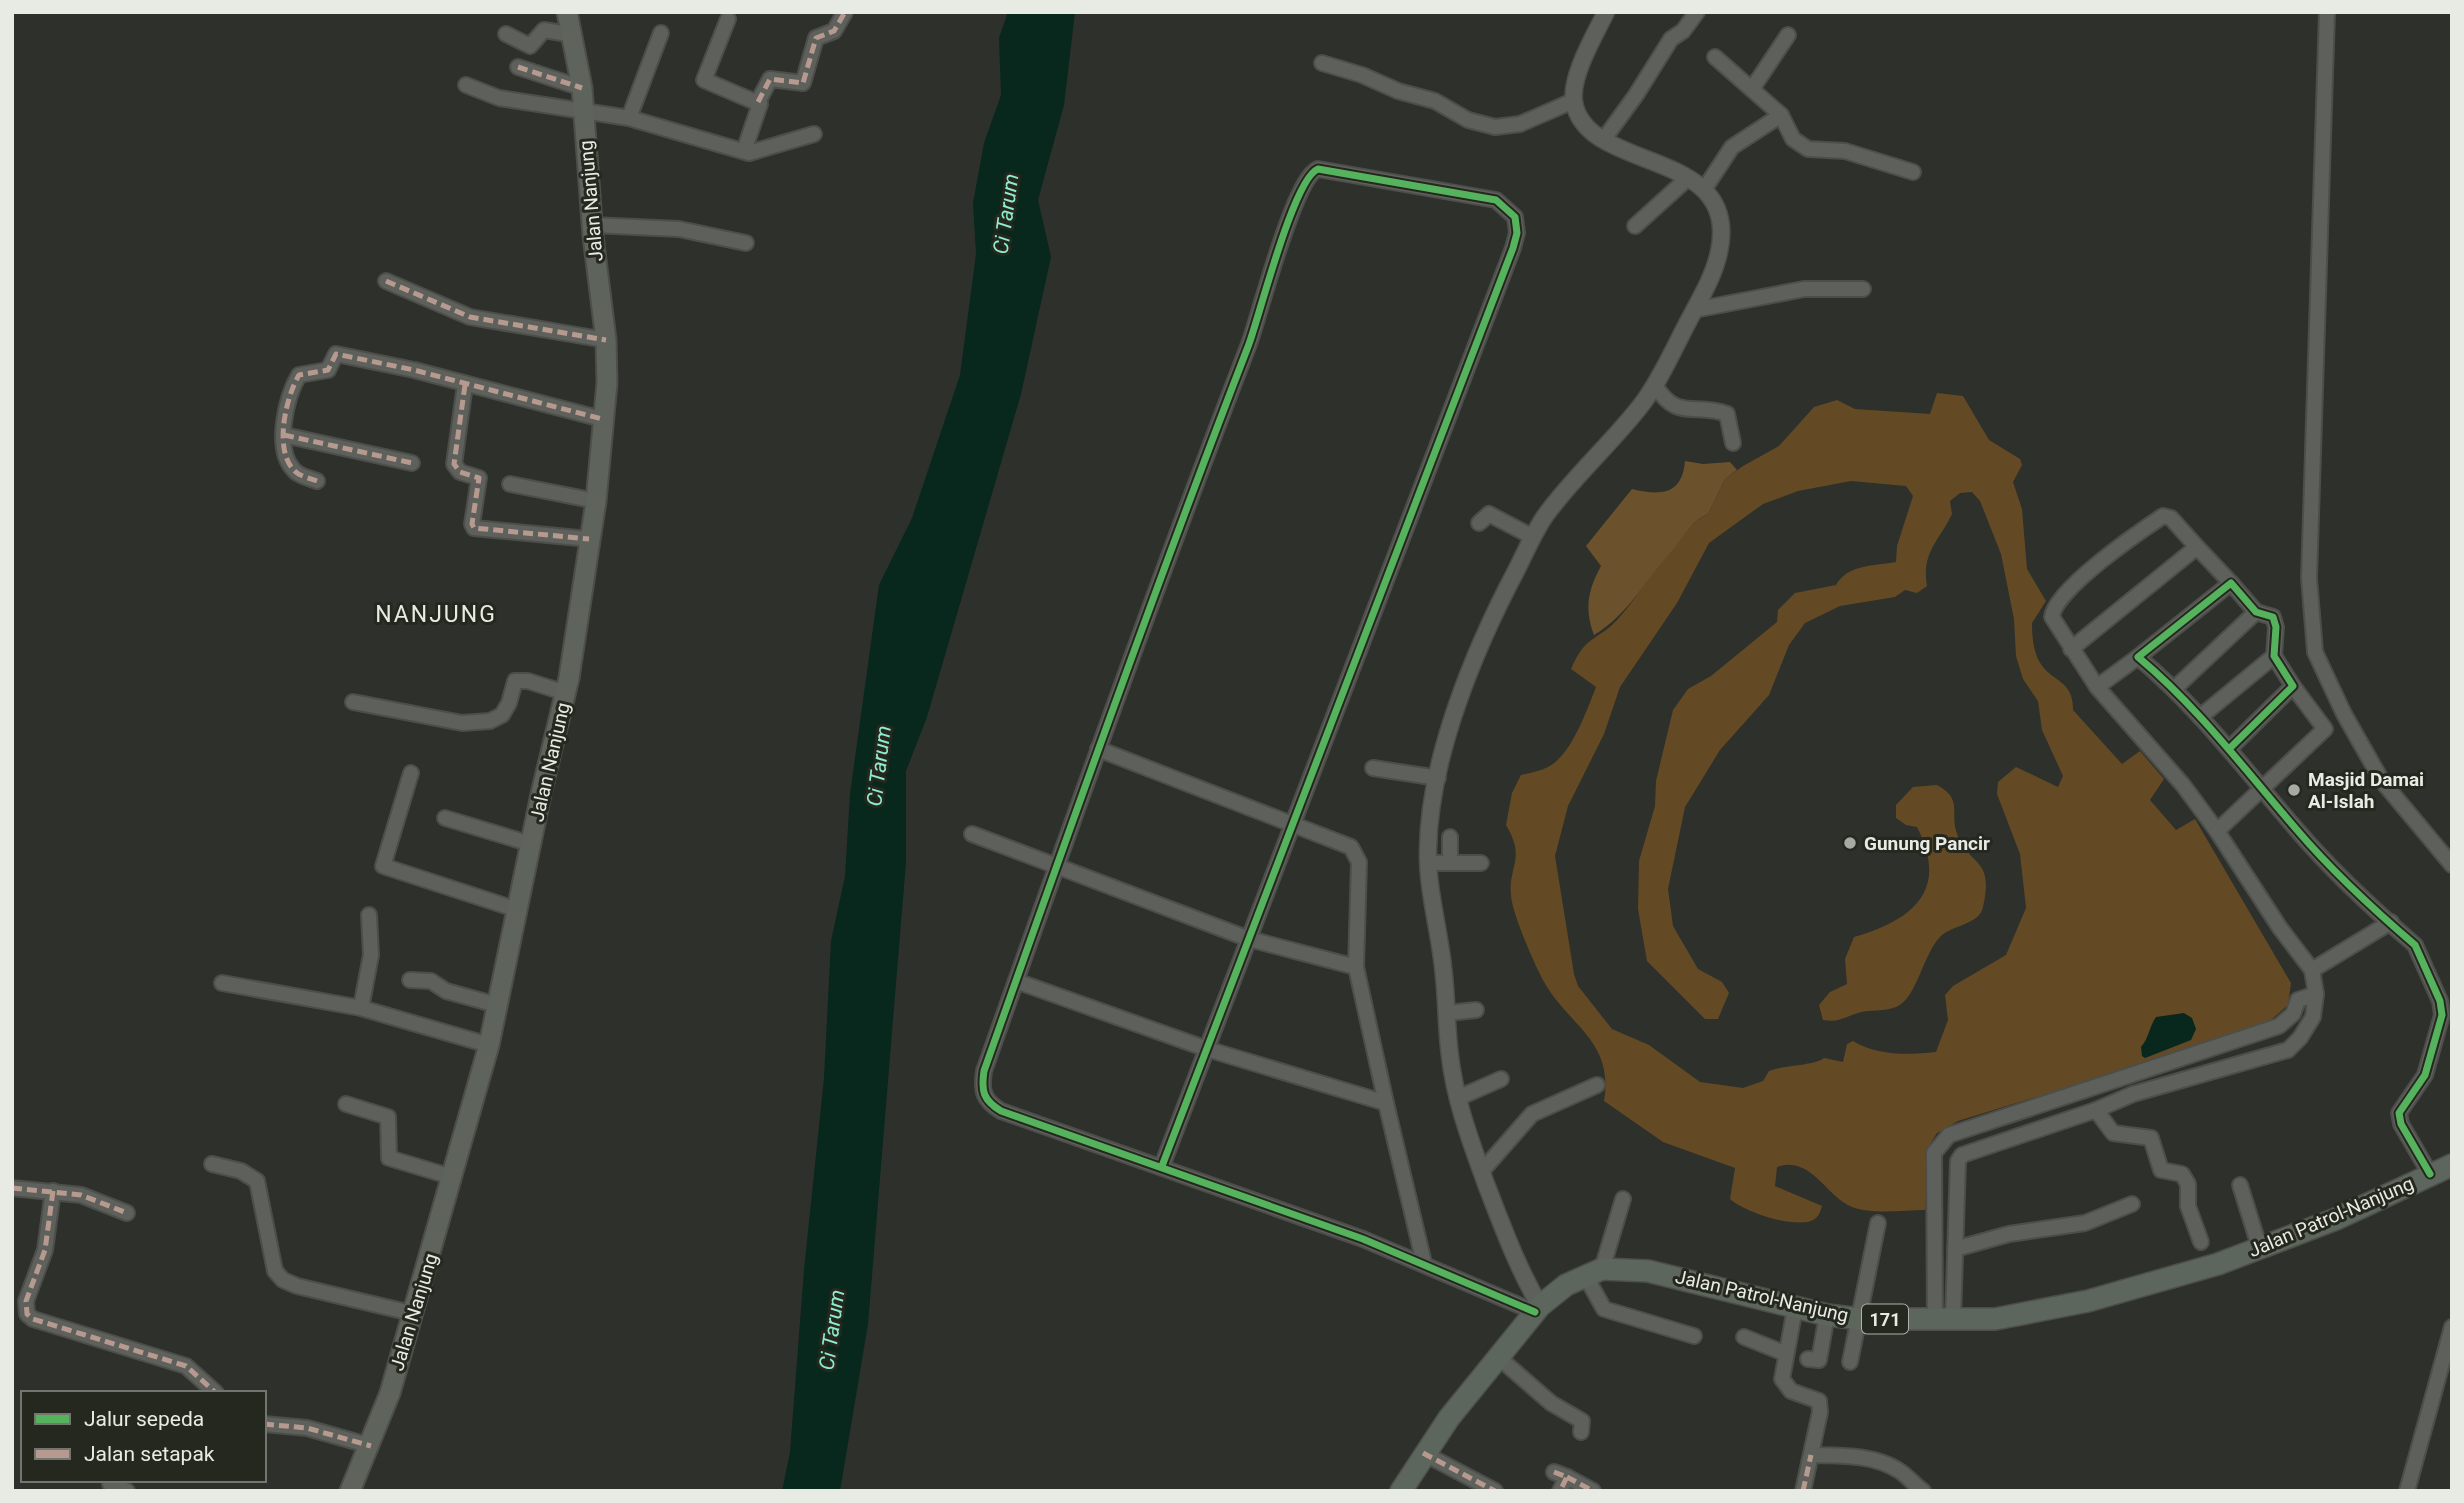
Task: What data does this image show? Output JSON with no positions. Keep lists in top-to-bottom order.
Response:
{
  "streets": {
    "main road": ["Jalan Nanjung", "Jalan Patrol-Nanjung", "171"]
  },
  "districts": ["NANJUNG"],
  "water": ["Ci Tarum"],
  "places": ["Masjid Damai Al-Islah", "Gunung Pancir"],
  "legend": ["Jalur sepeda", "Jalan setapak"]
}
